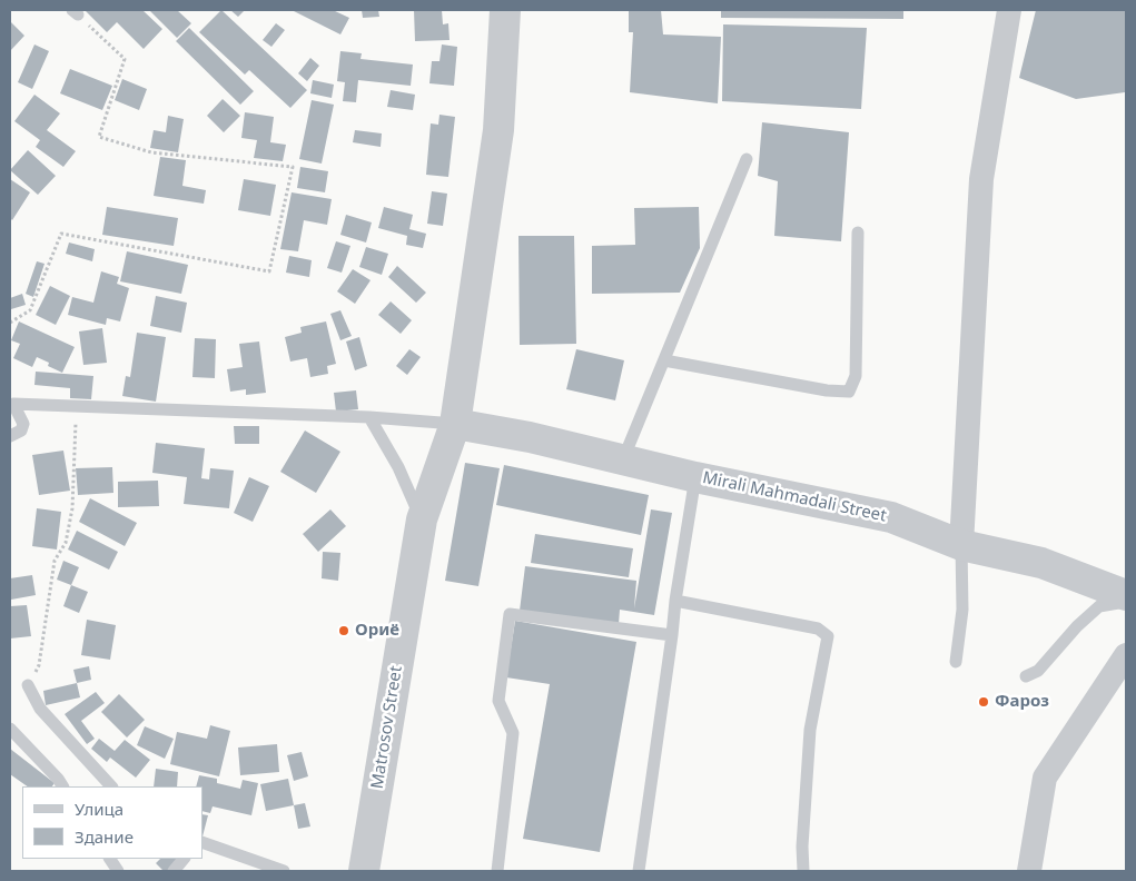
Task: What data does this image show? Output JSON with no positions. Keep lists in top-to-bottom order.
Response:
{
  "streets": {
    "street": ["Mirali Mahmadali Street", "Matrosov Street"]
  },
  "crossings": [
    ["Mirali Mahmadali Street", "Matrosov Street"]
  ],
  "places": ["Ориё", "Фароз"],
  "legend": ["Улица", "Здание"]
}
